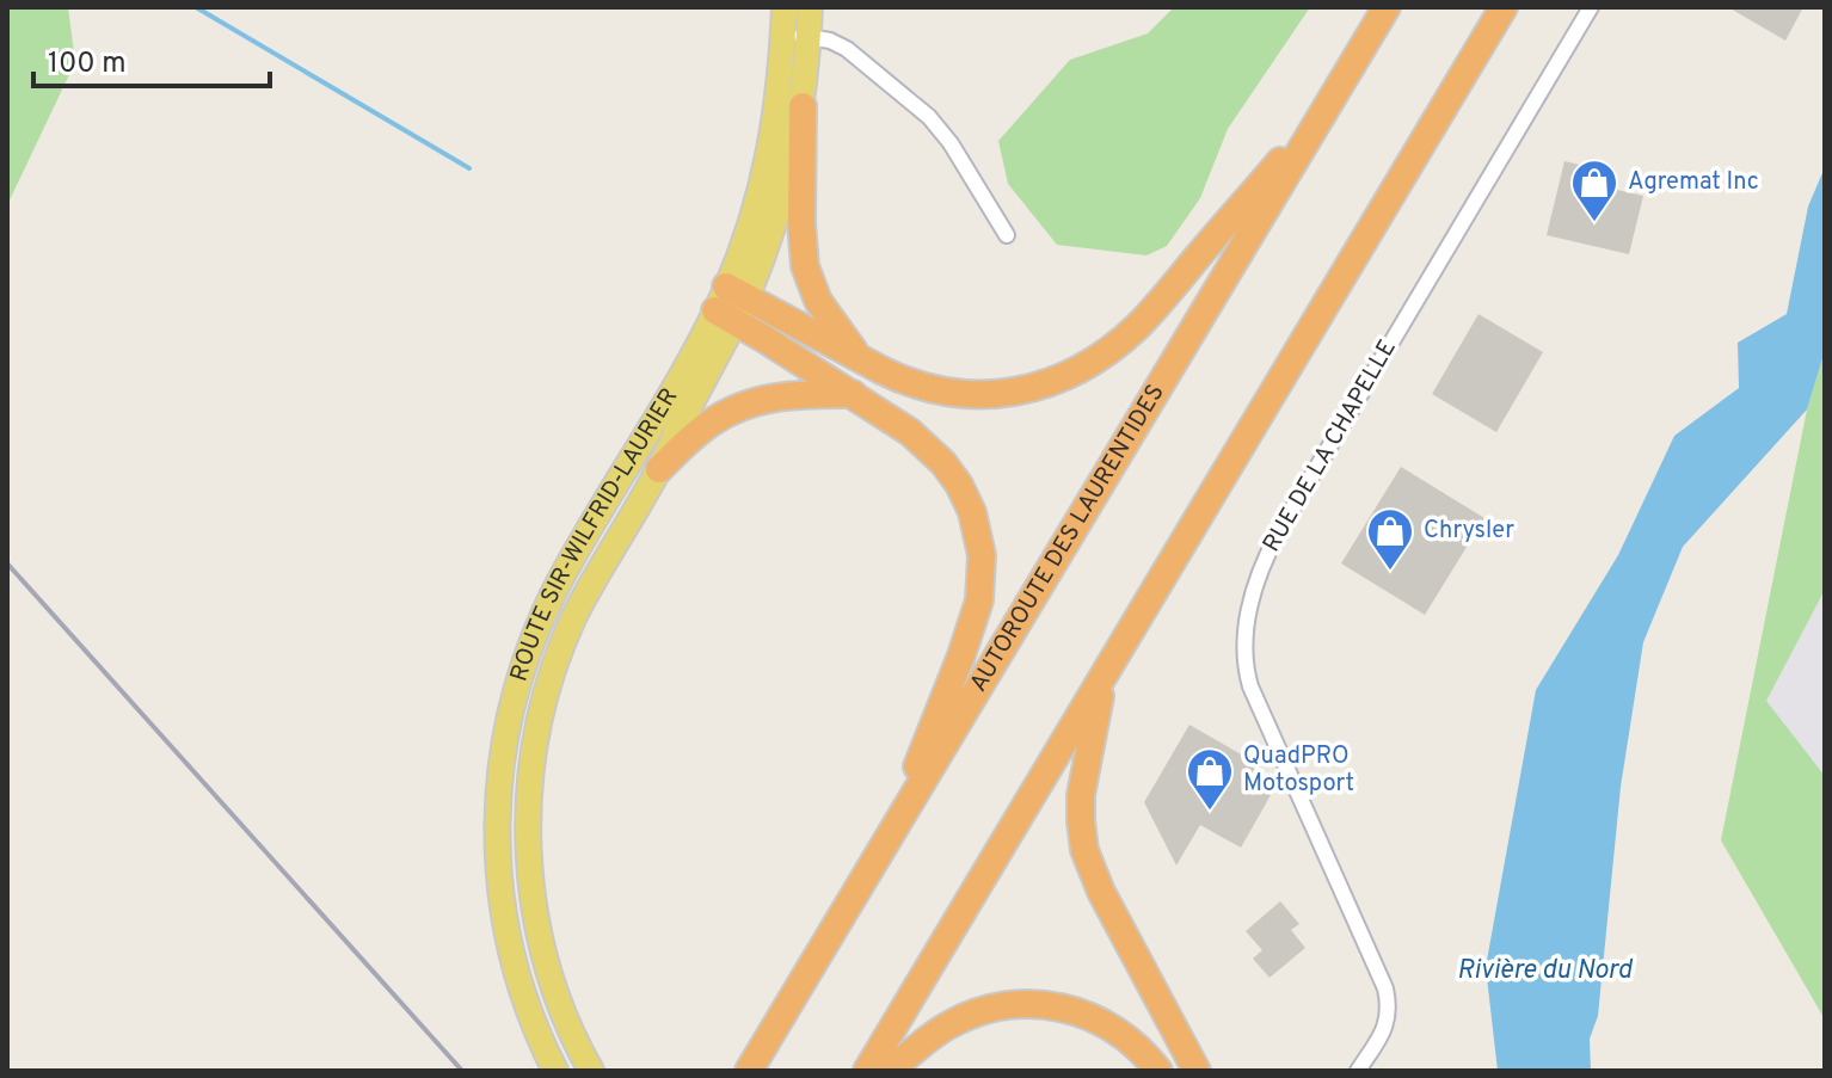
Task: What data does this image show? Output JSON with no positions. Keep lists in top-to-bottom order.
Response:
{
  "streets": {
    "highway": ["AUTOROUTE DES LAURENTIDES"],
    "main road": ["ROUTE SIR-WILFRID-LAURIER"],
    "street": ["RUE DE LA CHAPELLE"]
  },
  "water": ["Rivière du Nord"],
  "places": {
    "shop": ["Agremat Inc", "Chrysler", "QuadPRO Motosport"]
  },
  "scale_bar": "100 m"
}
